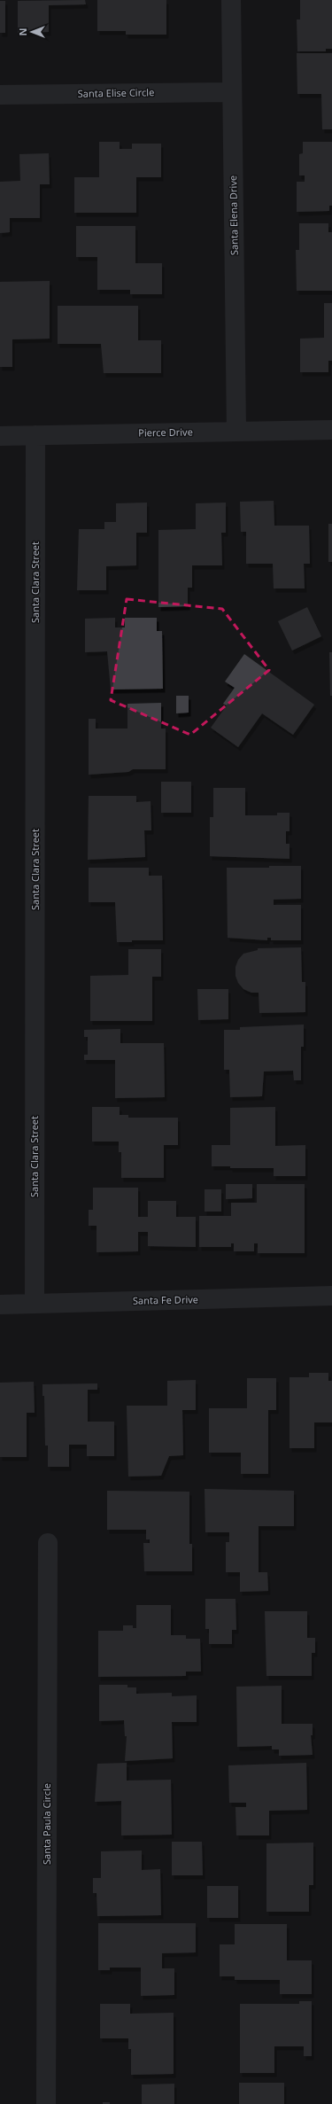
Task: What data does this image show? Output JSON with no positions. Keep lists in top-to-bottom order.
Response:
{
  "streets": {
    "street": [
      "Santa Elise Circle",
      "Santa Elena Drive",
      "Pierce Drive",
      "Santa Clara Street",
      "Santa Fe Drive",
      "Santa Paula Circle"
    ]
  },
  "crossings": [
    ["Santa Elise Circle", "Santa Elena Drive"],
    ["Santa Elena Drive", "Pierce Drive"],
    ["Pierce Drive", "Santa Clara Street"],
    ["Santa Clara Street", "Santa Fe Drive"]
  ],
  "north": "left"
}
